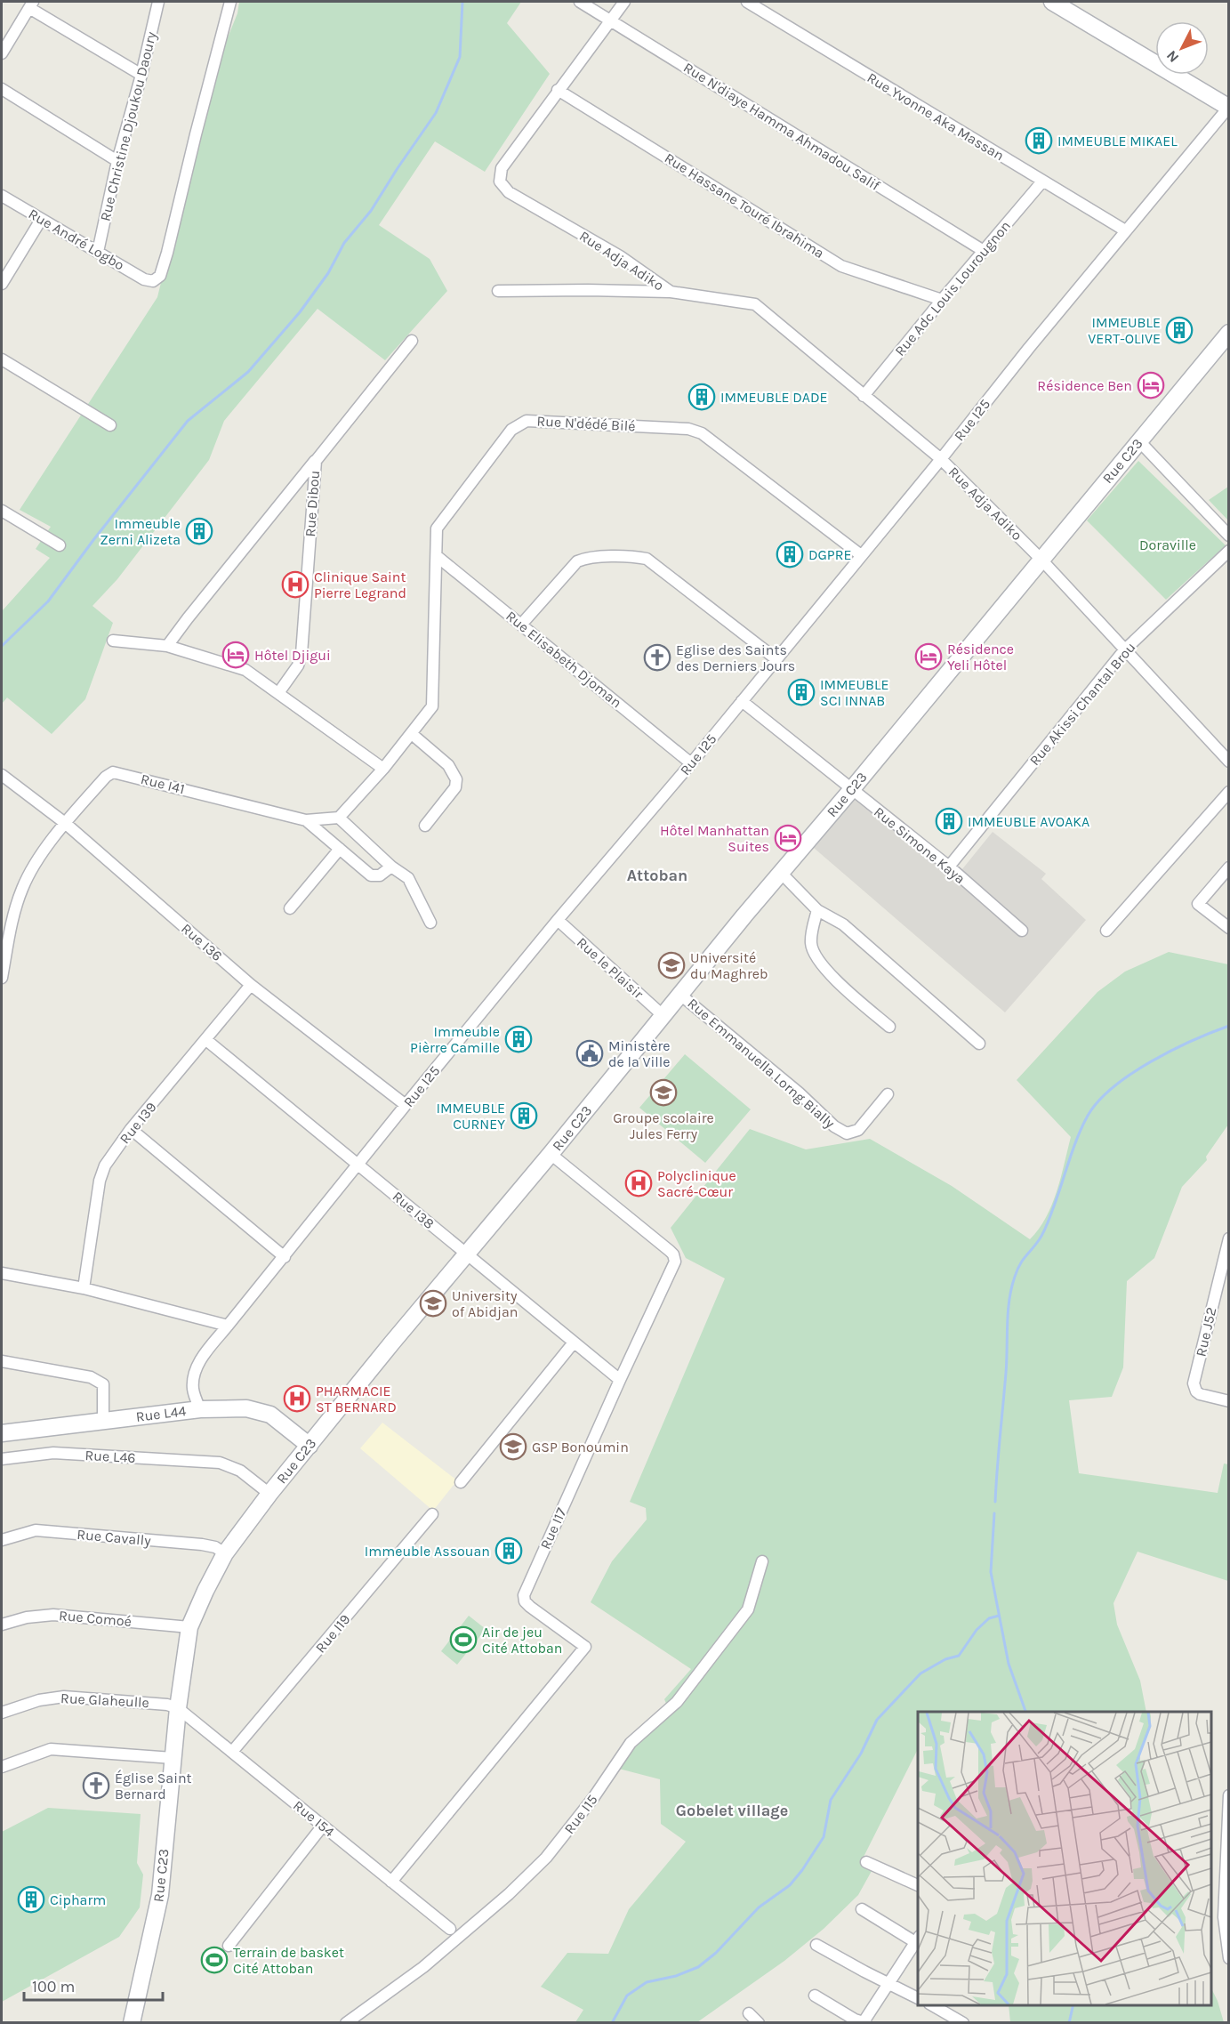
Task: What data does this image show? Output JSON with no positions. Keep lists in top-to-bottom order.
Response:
{
  "streets": {
    "street": [
      "Rue Yvonne Aka Massan",
      "Rue Christine Djoukou Daoury",
      "Rue N'diaye Hamma Ahmadou Salif",
      "Rue Hassane Touré Ibrahima",
      "Rue André Logbo",
      "Rue Adja Adiko",
      "Rue Adc Louis Lourougnon",
      "Rue I25",
      "Rue N'dédé Bilé",
      "Rue C23",
      "Rue Dibou",
      "Rue Elisabeth Djoman",
      "Rue Akissi Chantal Brou",
      "Rue I41",
      "Rue Simone Kaya",
      "Rue I36",
      "Rue le Plaisir",
      "Rue Emmanuella Lorng Bially",
      "Rue I39",
      "Rue I38",
      "Rue J52",
      "Rue L44",
      "Rue L46",
      "Rue I17",
      "Rue Cavally",
      "Rue Comoé",
      "Rue I19",
      "Rue Glaheulle",
      "Rue I15",
      "Rue I54"
    ]
  },
  "crossings": [
    ["Rue Yvonne Aka Massan", "Rue Adc Louis Lourougnon"],
    ["Rue Yvonne Aka Massan", "Rue I25"],
    ["Rue Christine Djoukou Daoury", "Rue André Logbo"],
    ["Rue N'diaye Hamma Ahmadou Salif", "Rue Adja Adiko"],
    ["Rue N'diaye Hamma Ahmadou Salif", "Rue Adc Louis Lourougnon"],
    ["Rue Hassane Touré Ibrahima", "Rue Adja Adiko"],
    ["Rue Hassane Touré Ibrahima", "Rue Adc Louis Lourougnon"],
    ["Rue Adja Adiko", "Rue Adc Louis Lourougnon"],
    ["Rue Adja Adiko", "Rue I25"],
    ["Rue Adja Adiko", "Rue C23"],
    ["Rue Adja Adiko", "Rue Akissi Chantal Brou"],
    ["Rue I25", "Rue N'dédé Bilé"],
    ["Rue I25", "Rue Elisabeth Djoman"],
    ["Rue I25", "Rue Simone Kaya"],
    ["Rue I25", "Rue I36"],
    ["Rue I25", "Rue le Plaisir"],
    ["Rue I25", "Rue I38"],
    ["Rue I25", "Rue L44"],
    ["Rue N'dédé Bilé", "Rue Elisabeth Djoman"],
    ["Rue C23", "Rue Simone Kaya"],
    ["Rue C23", "Rue le Plaisir"],
    ["Rue C23", "Rue Emmanuella Lorng Bially"],
    ["Rue C23", "Rue I38"],
    ["Rue C23", "Rue L44"],
    ["Rue C23", "Rue L46"],
    ["Rue C23", "Rue I17"],
    ["Rue C23", "Rue Cavally"],
    ["Rue C23", "Rue Comoé"],
    ["Rue C23", "Rue Glaheulle"],
    ["Rue C23", "Rue I54"],
    ["Rue Akissi Chantal Brou", "Rue Simone Kaya"],
    ["Rue I41", "Rue I36"],
    ["Rue I36", "Rue I39"],
    ["Rue I39", "Rue I38"],
    ["Rue I38", "Rue I17"],
    ["Rue I17", "Rue I54"],
    ["Rue I19", "Rue I54"],
    ["Rue Glaheulle", "Rue I54"]
  ],
  "districts": ["Attoban", "Gobelet village"],
  "parks": ["Doraville"],
  "places": {
    "building": [
      "IMMEUBLE MIKAEL",
      "IMMEUBLE VERT-OLIVE",
      "IMMEUBLE DADE",
      "Immeuble Zerni Alizeta",
      "DGPRE",
      "IMMEUBLE SCI INNAB",
      "IMMEUBLE AVOAKA",
      "Immeuble Pièrre Camille",
      "IMMEUBLE CURNEY",
      "Immeuble Assouan",
      "Cipharm"
    ],
    "hotel": [
      "Résidence Ben",
      "Hôtel Djigui",
      "Résidence Yeli Hôtel",
      "Hôtel Manhattan Suites"
    ],
    "hospital": ["Clinique Saint Pierre Legrand", "Polyclinique Sacré-Cœur", "PHARMACIE ST BERNARD"],
    "church": ["Eglise des Saints des Derniers Jours", "Église Saint Bernard"],
    "school or university": [
      "Université du Maghreb",
      "Groupe scolaire Jules Ferry",
      "University of Abidjan",
      "GSP Bonoumin"
    ],
    "public building": ["Ministère de la Ville"],
    "sports": ["Air de jeu Cité Attoban", "Terrain de basket Cité Attoban"]
  },
  "scale_bar": "100 m",
  "north": "bottom left"
}
